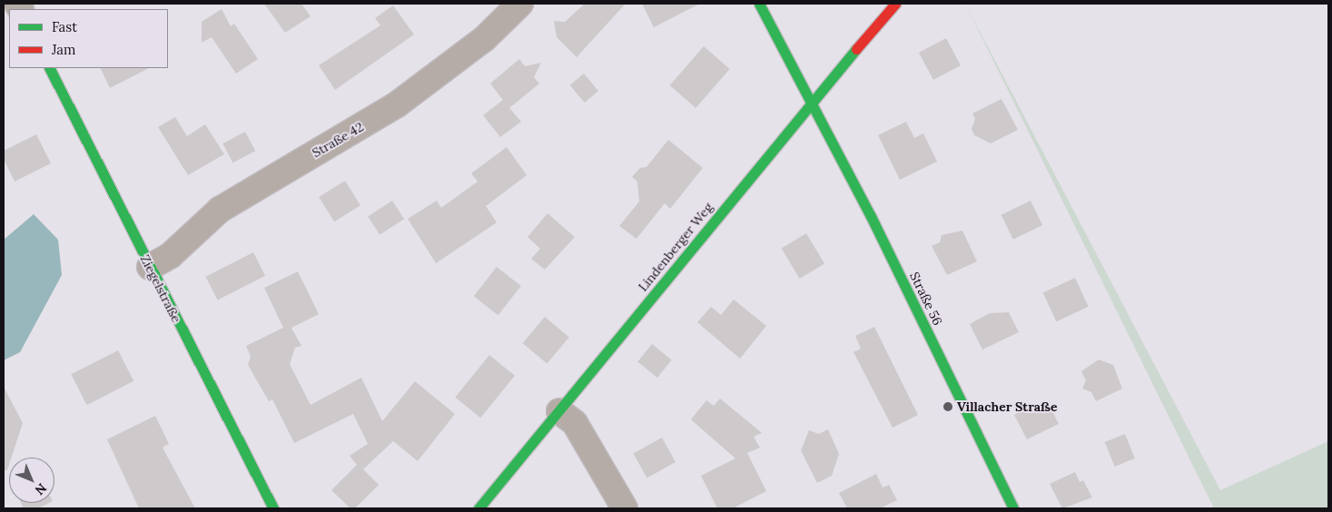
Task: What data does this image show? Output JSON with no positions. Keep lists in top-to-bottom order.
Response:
{
  "streets": {
    "street": [
      "Straße 42",
      "Lindenberger Weg",
      "Ziegelstraße",
      "Straße 56"
    ]
  },
  "crossings": [
    ["Straße 42", "Ziegelstraße"],
    ["Lindenberger Weg", "Straße 56"]
  ],
  "places": ["Villacher Straße"],
  "legend": ["Fast", "Jam"],
  "north": "bottom right"
}
